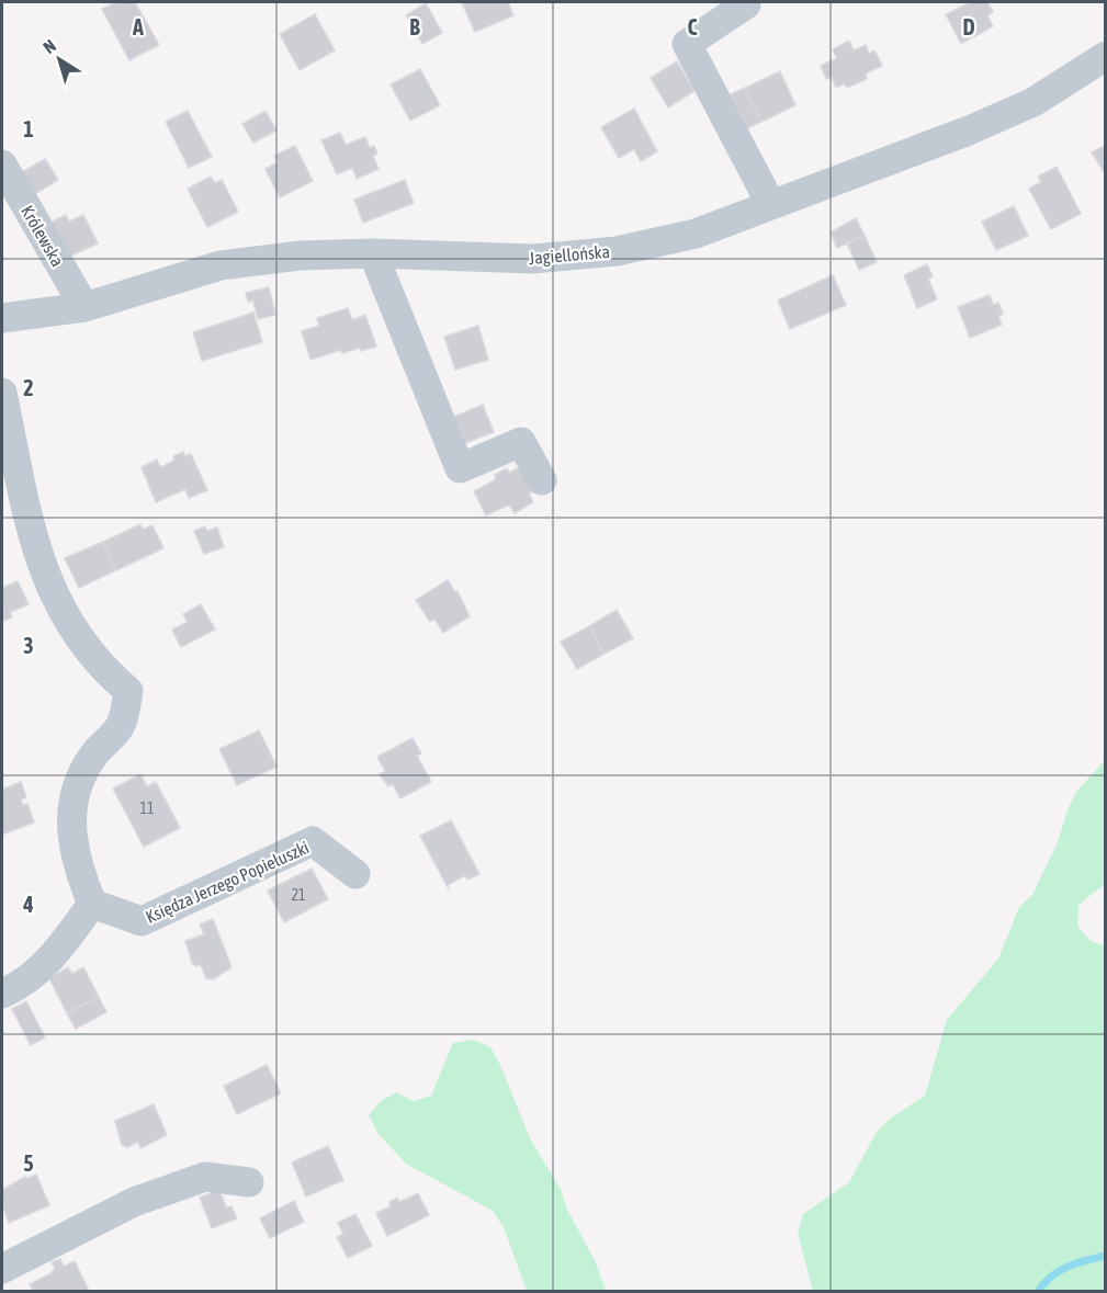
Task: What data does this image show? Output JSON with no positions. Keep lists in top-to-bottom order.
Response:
{
  "streets": {
    "street": ["Królewska", "Jagiellońska", "Księdza Jerzego Popiełuszki"]
  },
  "crossings": [
    ["Królewska", "Jagiellońska"]
  ],
  "house_numbers": ["11", "21"],
  "north": "top left",
  "grid": {
    "columns": [
      "A",
      "B",
      "C",
      "D"
    ],
    "rows": [
      "1",
      "2",
      "3",
      "4",
      "5"
    ]
  }
}
